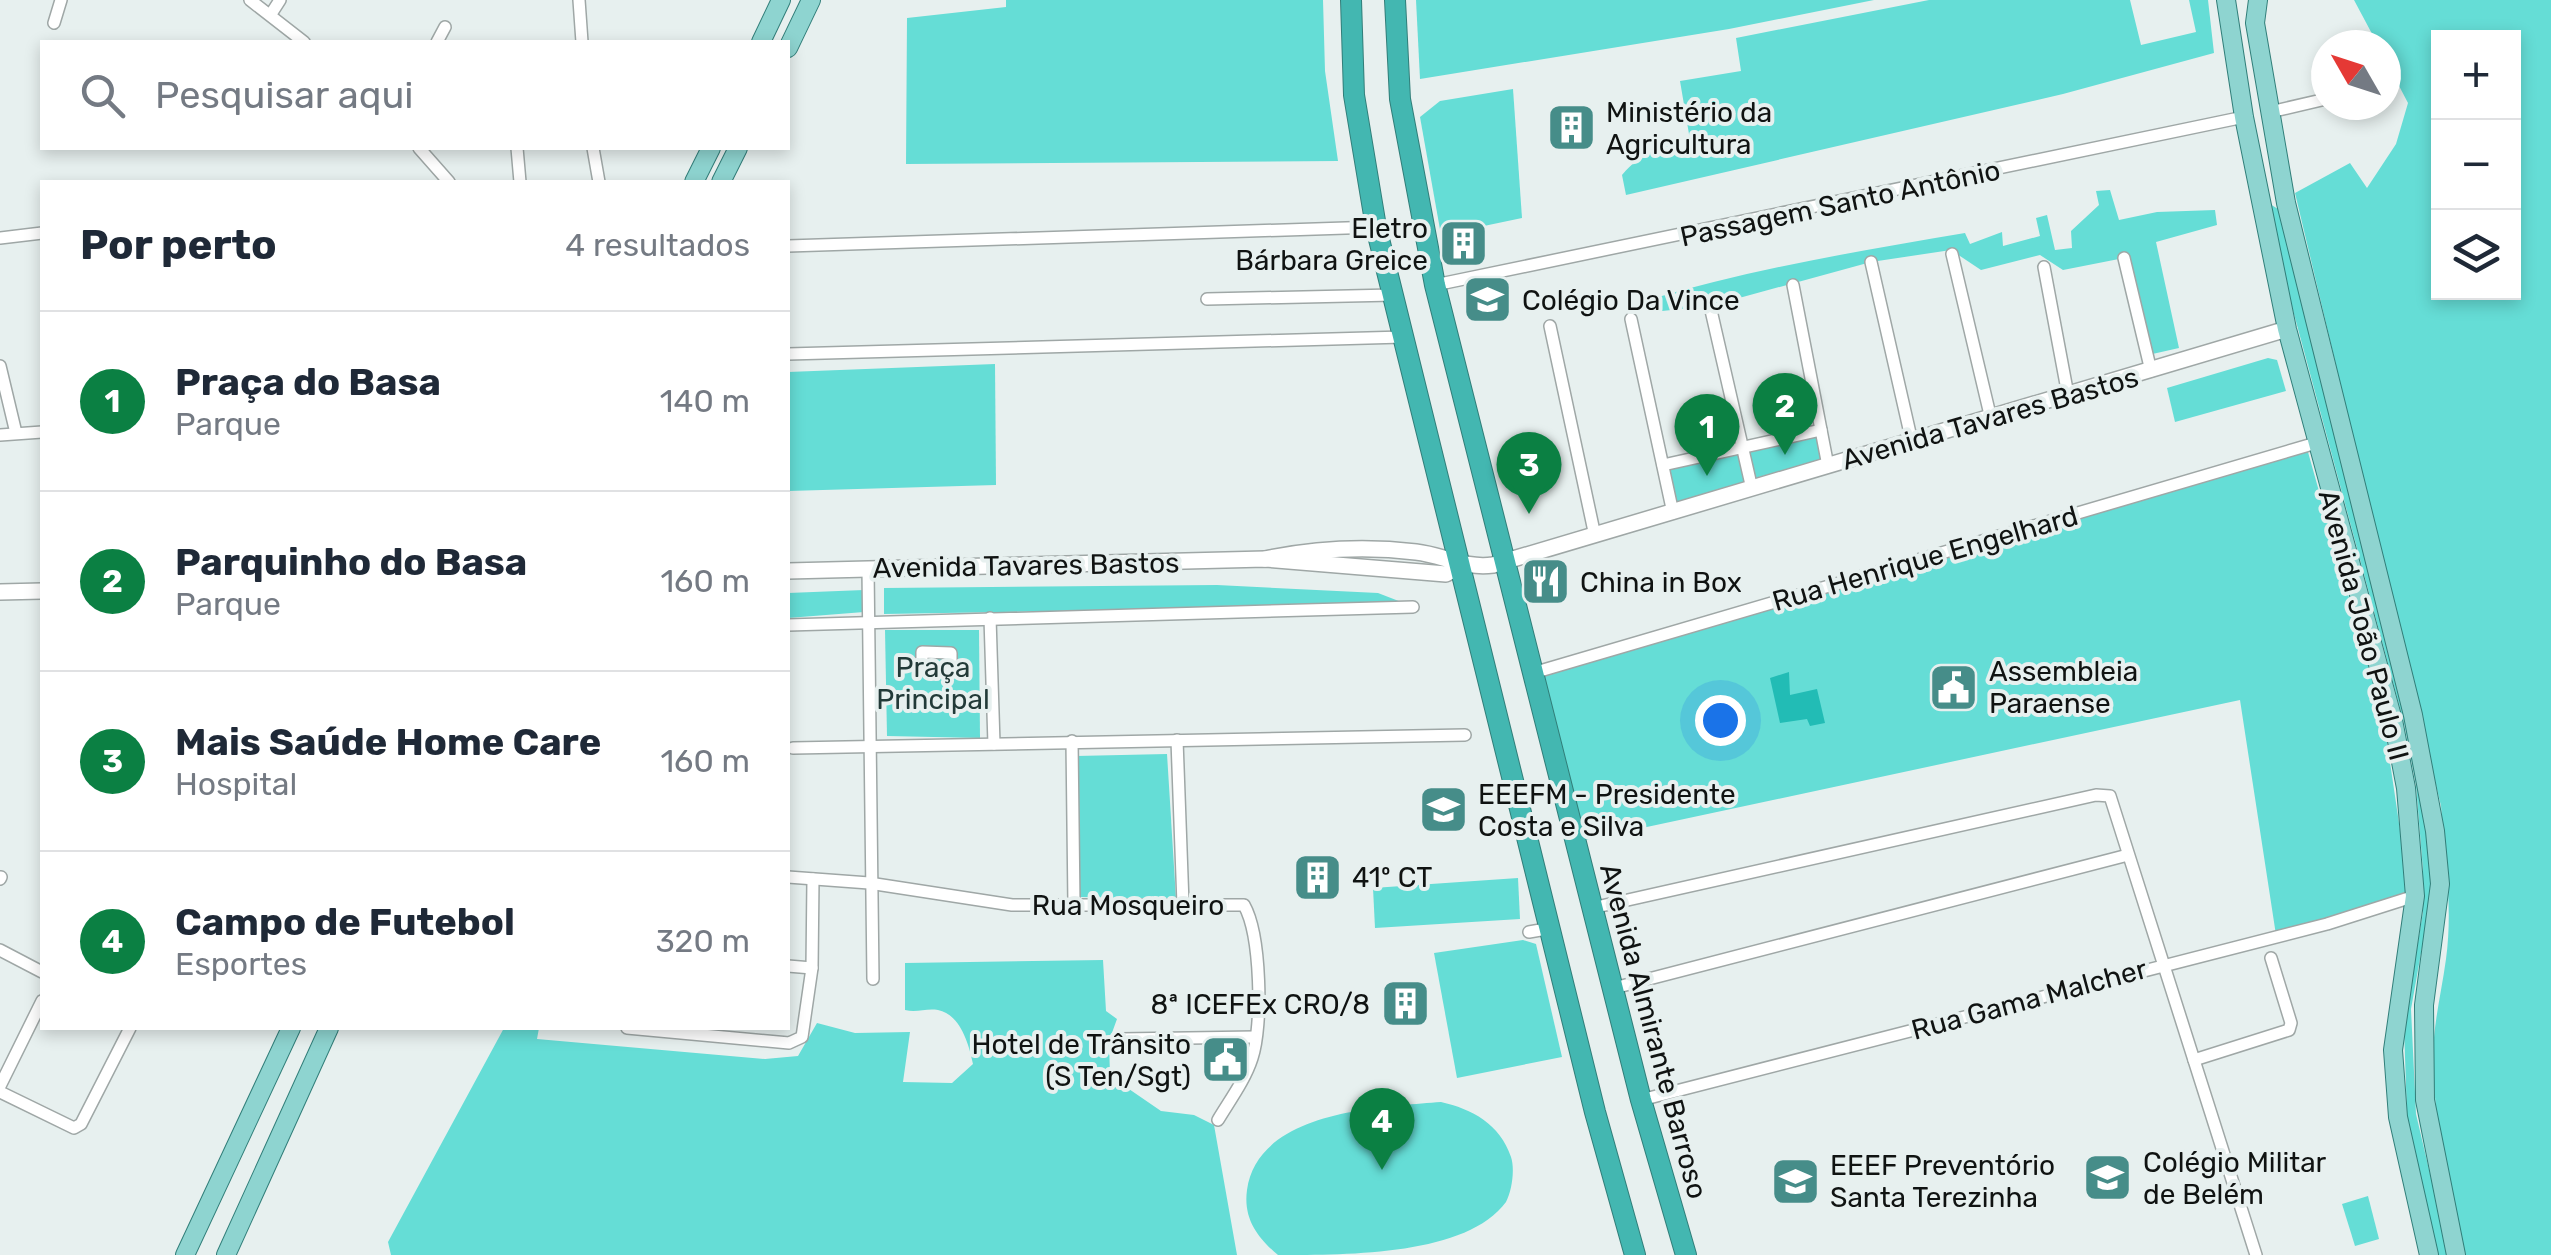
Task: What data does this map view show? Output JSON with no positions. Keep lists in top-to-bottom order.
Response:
{
  "streets": {
    "highway": ["Avenida Almirante Barroso"],
    "main road": ["Avenida Tavares Bastos", "Avenida João Paulo II"],
    "street": [
      "Passagem Santo Antônio",
      "Rua Henrique Engelhard",
      "Rua Mosqueiro",
      "Rua Gama Malcher"
    ]
  },
  "crossings": [
    ["Passagem Santo Antônio", "Avenida João Paulo II"],
    ["Passagem Santo Antônio", "Avenida Almirante Barroso"],
    ["Avenida Tavares Bastos", "Avenida João Paulo II"],
    ["Avenida Tavares Bastos", "Avenida Almirante Barroso"],
    ["Rua Henrique Engelhard", "Avenida João Paulo II"],
    ["Rua Henrique Engelhard", "Avenida Almirante Barroso"],
    ["Avenida João Paulo II", "Rua Gama Malcher"],
    ["Rua Gama Malcher", "Avenida Almirante Barroso"]
  ],
  "parks": ["Praça Principal"],
  "places": {
    "building": [
      "Ministério da Agricultura",
      "Eletro Bárbara Greice",
      "41º CT",
      "8ª ICEFEx CRO/8"
    ],
    "school or university": [
      "Colégio Da Vince",
      "EEEFM - Presidente Costa e Silva",
      "Colégio Militar de Belém",
      "EEEF Preventório Santa Terezinha"
    ],
    "restaurant": ["China in Box"],
    "public building": ["Assembleia Paraense", "Hotel de Trânsito (S Ten/Sgt)"]
  },
  "north": "top left",
  "page": {
    "map_buttons": ["+", "−"],
    "search": "Pesquisar aqui",
    "heading": ["Por perto", "4 resultados"],
    "list": [
      {
        "mark": "1",
        "name": "Praça do Basa",
        "note": "Parque",
        "value": "140 m"
      },
      {
        "mark": "2",
        "name": "Parquinho do Basa",
        "note": "Parque",
        "value": "160 m"
      },
      {
        "mark": "3",
        "name": "Mais Saúde Home Care",
        "note": "Hospital",
        "value": "160 m"
      },
      {
        "mark": "4",
        "name": "Campo de Futebol",
        "note": "Esportes",
        "value": "320 m"
      }
    ],
    "pins": [
      "2",
      "1",
      "3",
      "4"
    ]
  }
}
